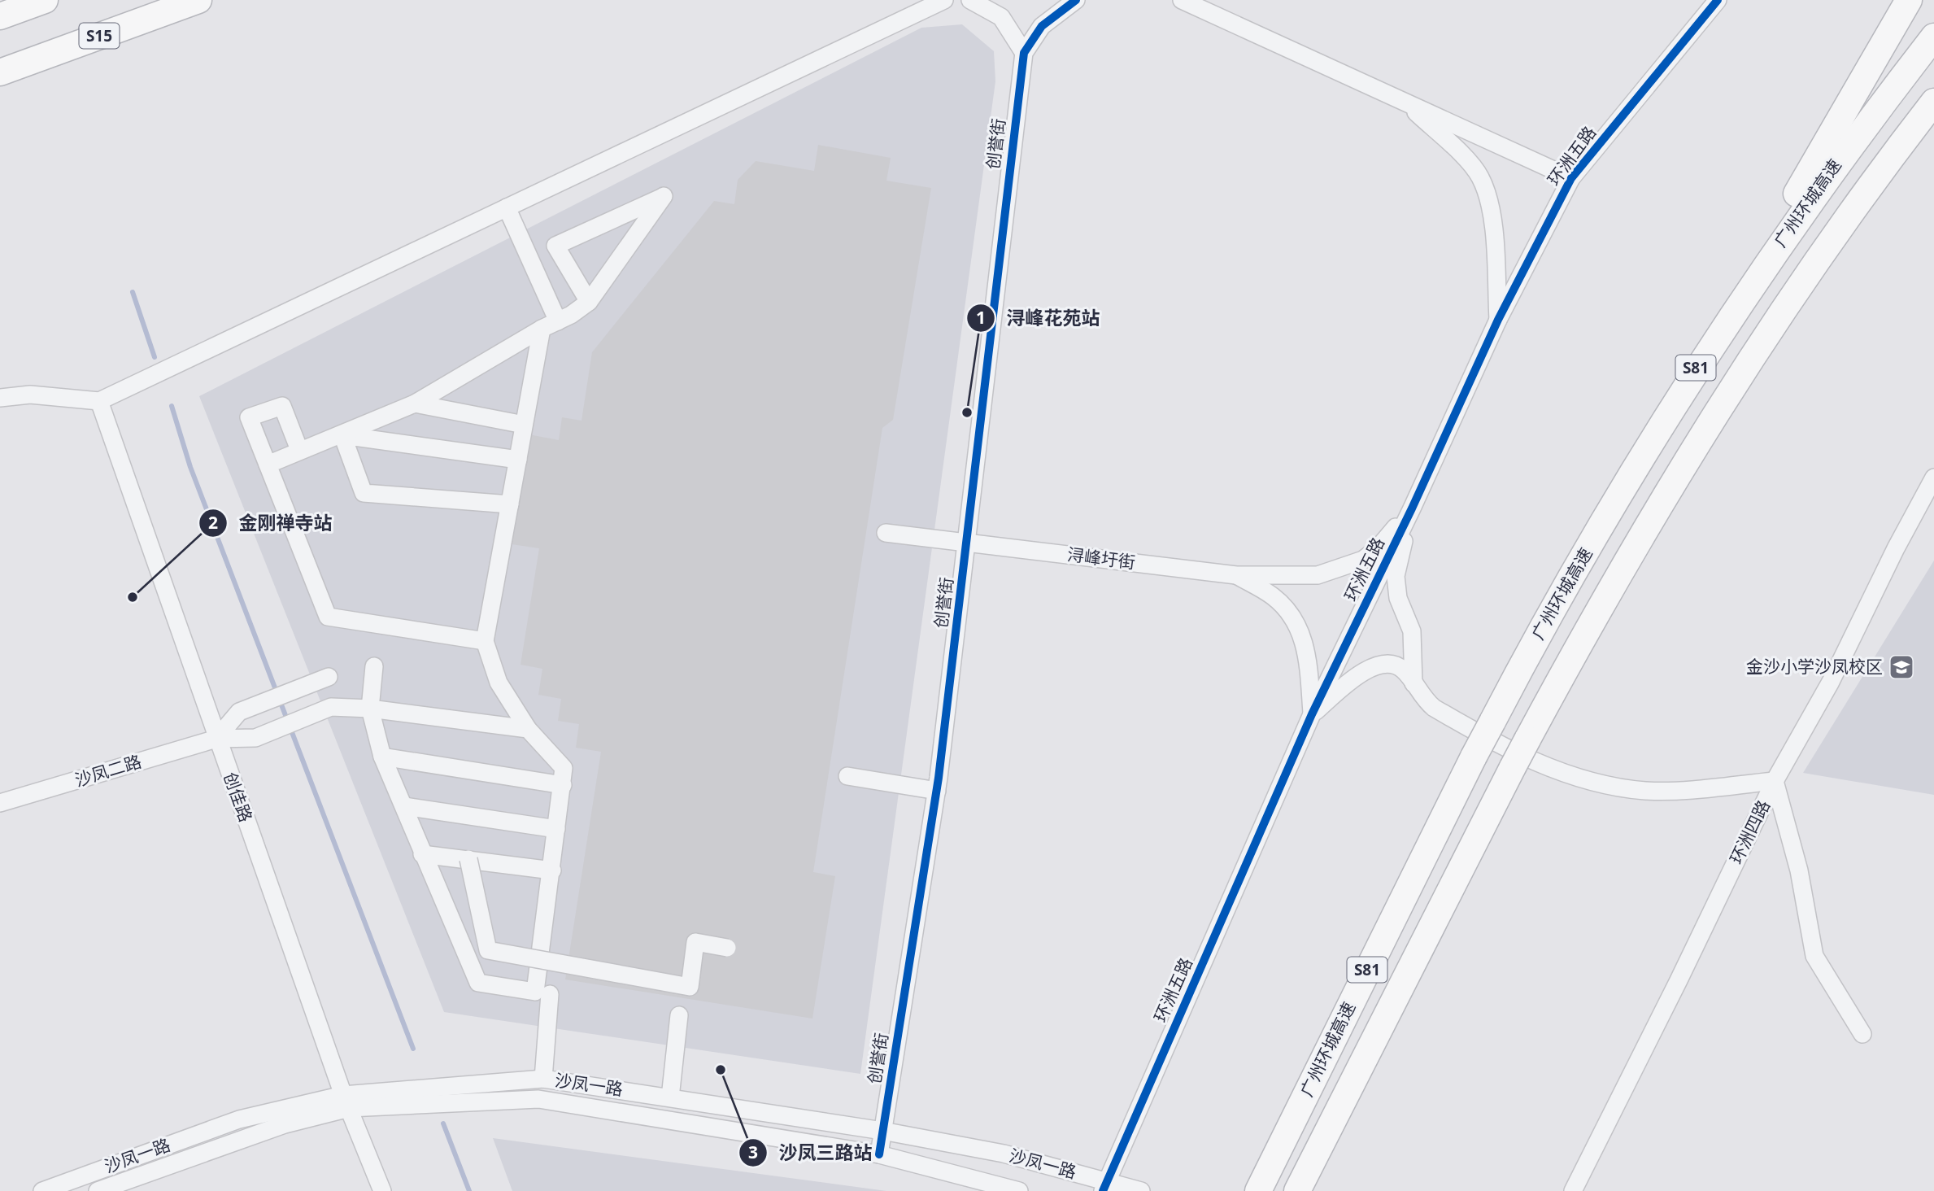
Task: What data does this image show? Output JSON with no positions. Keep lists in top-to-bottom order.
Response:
{
  "streets": {
    "highway": ["S15", "广州环城高速", "S81"],
    "street": [
      "创誉街",
      "环洲五路",
      "浔峰圩街",
      "沙凤二路",
      "创佳路",
      "环洲四路",
      "沙凤一路"
    ]
  },
  "crossings": [
    ["创誉街", "浔峰圩街"],
    ["创誉街", "沙凤一路"],
    ["环洲五路", "浔峰圩街"],
    ["环洲五路", "沙凤一路"],
    ["沙凤二路", "创佳路"],
    ["创佳路", "沙凤一路"]
  ],
  "places": {
    "other": ["浔峰花苑站", "金刚禅寺站", "沙凤三路站"],
    "school or university": ["金沙小学沙凤校区"]
  }
}
